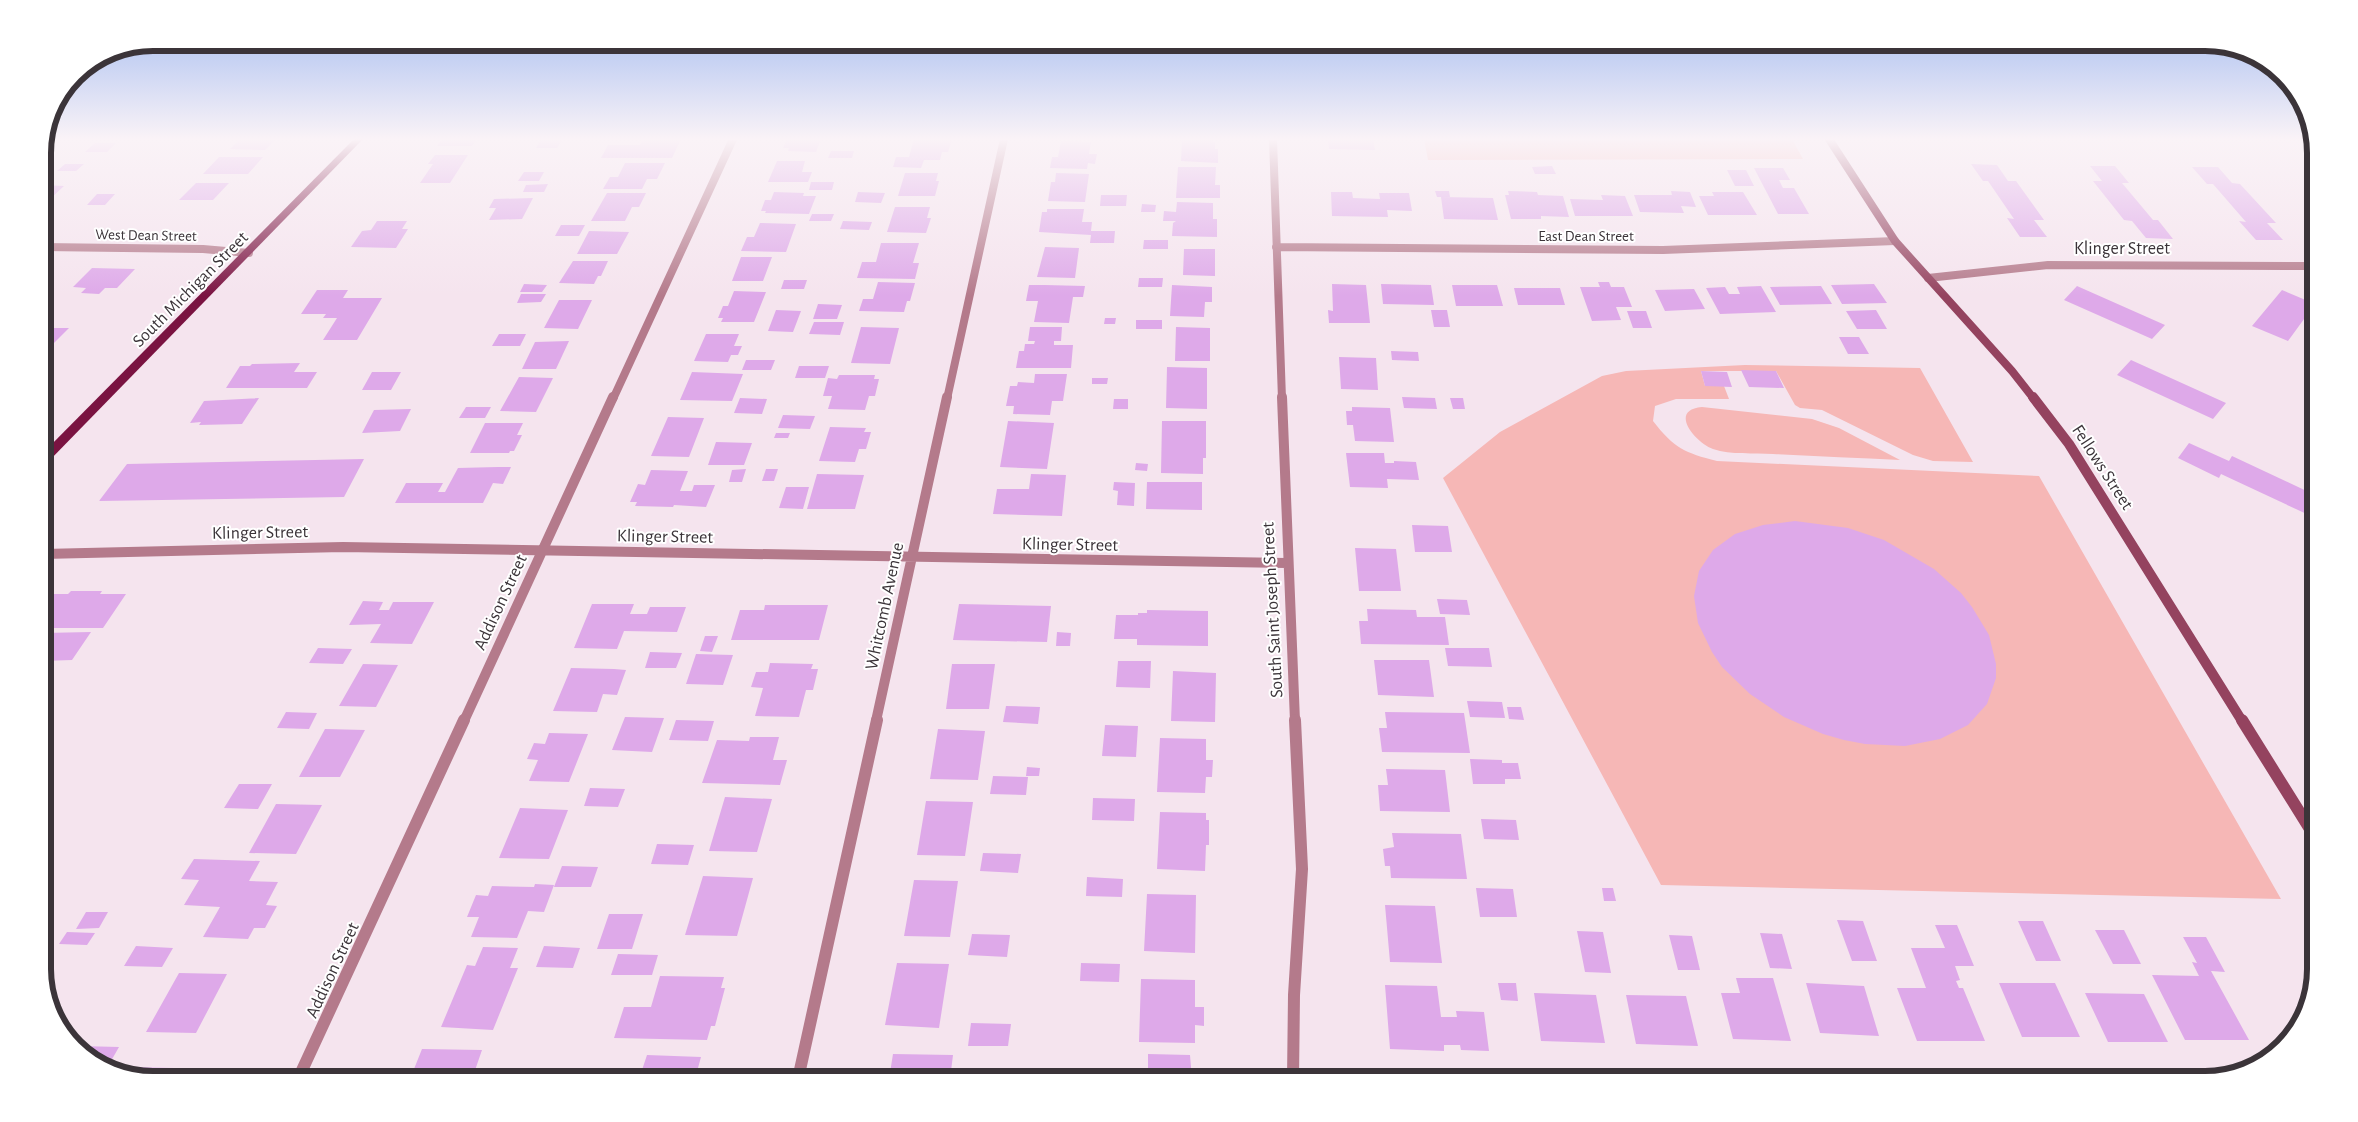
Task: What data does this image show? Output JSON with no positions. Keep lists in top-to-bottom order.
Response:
{
  "streets": {
    "main road": ["South Michigan Street"],
    "street": [
      "West Dean Street",
      "East Dean Street",
      "Klinger Street",
      "Fellows Street",
      "Addison Street",
      "Whitcomb Avenue",
      "South Saint Joseph Street"
    ]
  },
  "crossings": [
    ["West Dean Street", "South Michigan Street"],
    ["East Dean Street", "Fellows Street"],
    ["East Dean Street", "South Saint Joseph Street"],
    ["Klinger Street", "Fellows Street"],
    ["Klinger Street", "Addison Street"],
    ["Klinger Street", "Whitcomb Avenue"],
    ["Klinger Street", "South Saint Joseph Street"]
  ]
}
